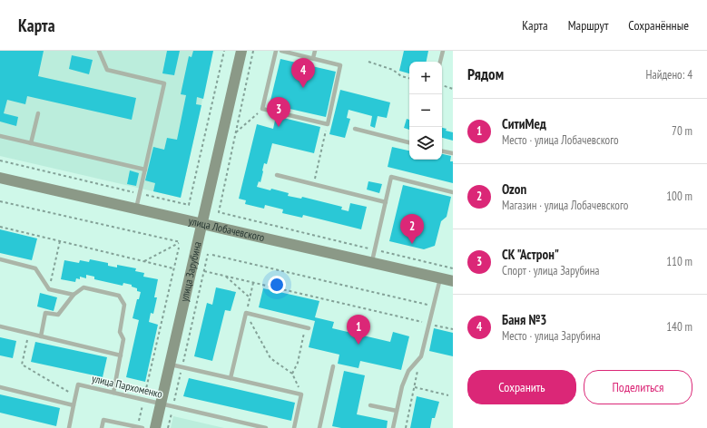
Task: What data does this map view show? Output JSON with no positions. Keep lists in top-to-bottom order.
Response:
{
  "streets": {
    "street": ["улица Лобачевского", "улица Зарубина"],
    "lane": ["улица Пархоменко"]
  },
  "crossings": [
    ["улица Лобачевского", "улица Зарубина"],
    ["улица Зарубина", "улица Пархоменко"]
  ],
  "page": {
    "header": "Карта",
    "nav": ["Карта", "Маршрут", "Сохранённые"],
    "heading": ["Рядом", "Найдено: 4"],
    "pins": [
      "4",
      "3",
      "2",
      "1"
    ],
    "map_buttons": ["+", "−"],
    "list": [
      {
        "mark": "1",
        "name": "СитиМед",
        "note": "Место · улица Лобачевского",
        "value": "70 m"
      },
      {
        "mark": "2",
        "name": "Ozon",
        "note": "Магазин · улица Лобачевского",
        "value": "100 m"
      },
      {
        "mark": "3",
        "name": "СК \"Астрон\"",
        "note": "Спорт · улица Зарубина",
        "value": "110 m"
      },
      {
        "mark": "4",
        "name": "Баня №3",
        "note": "Место · улица Зарубина",
        "value": "140 m"
      }
    ],
    "buttons": ["Сохранить", "Поделиться"]
  }
}
